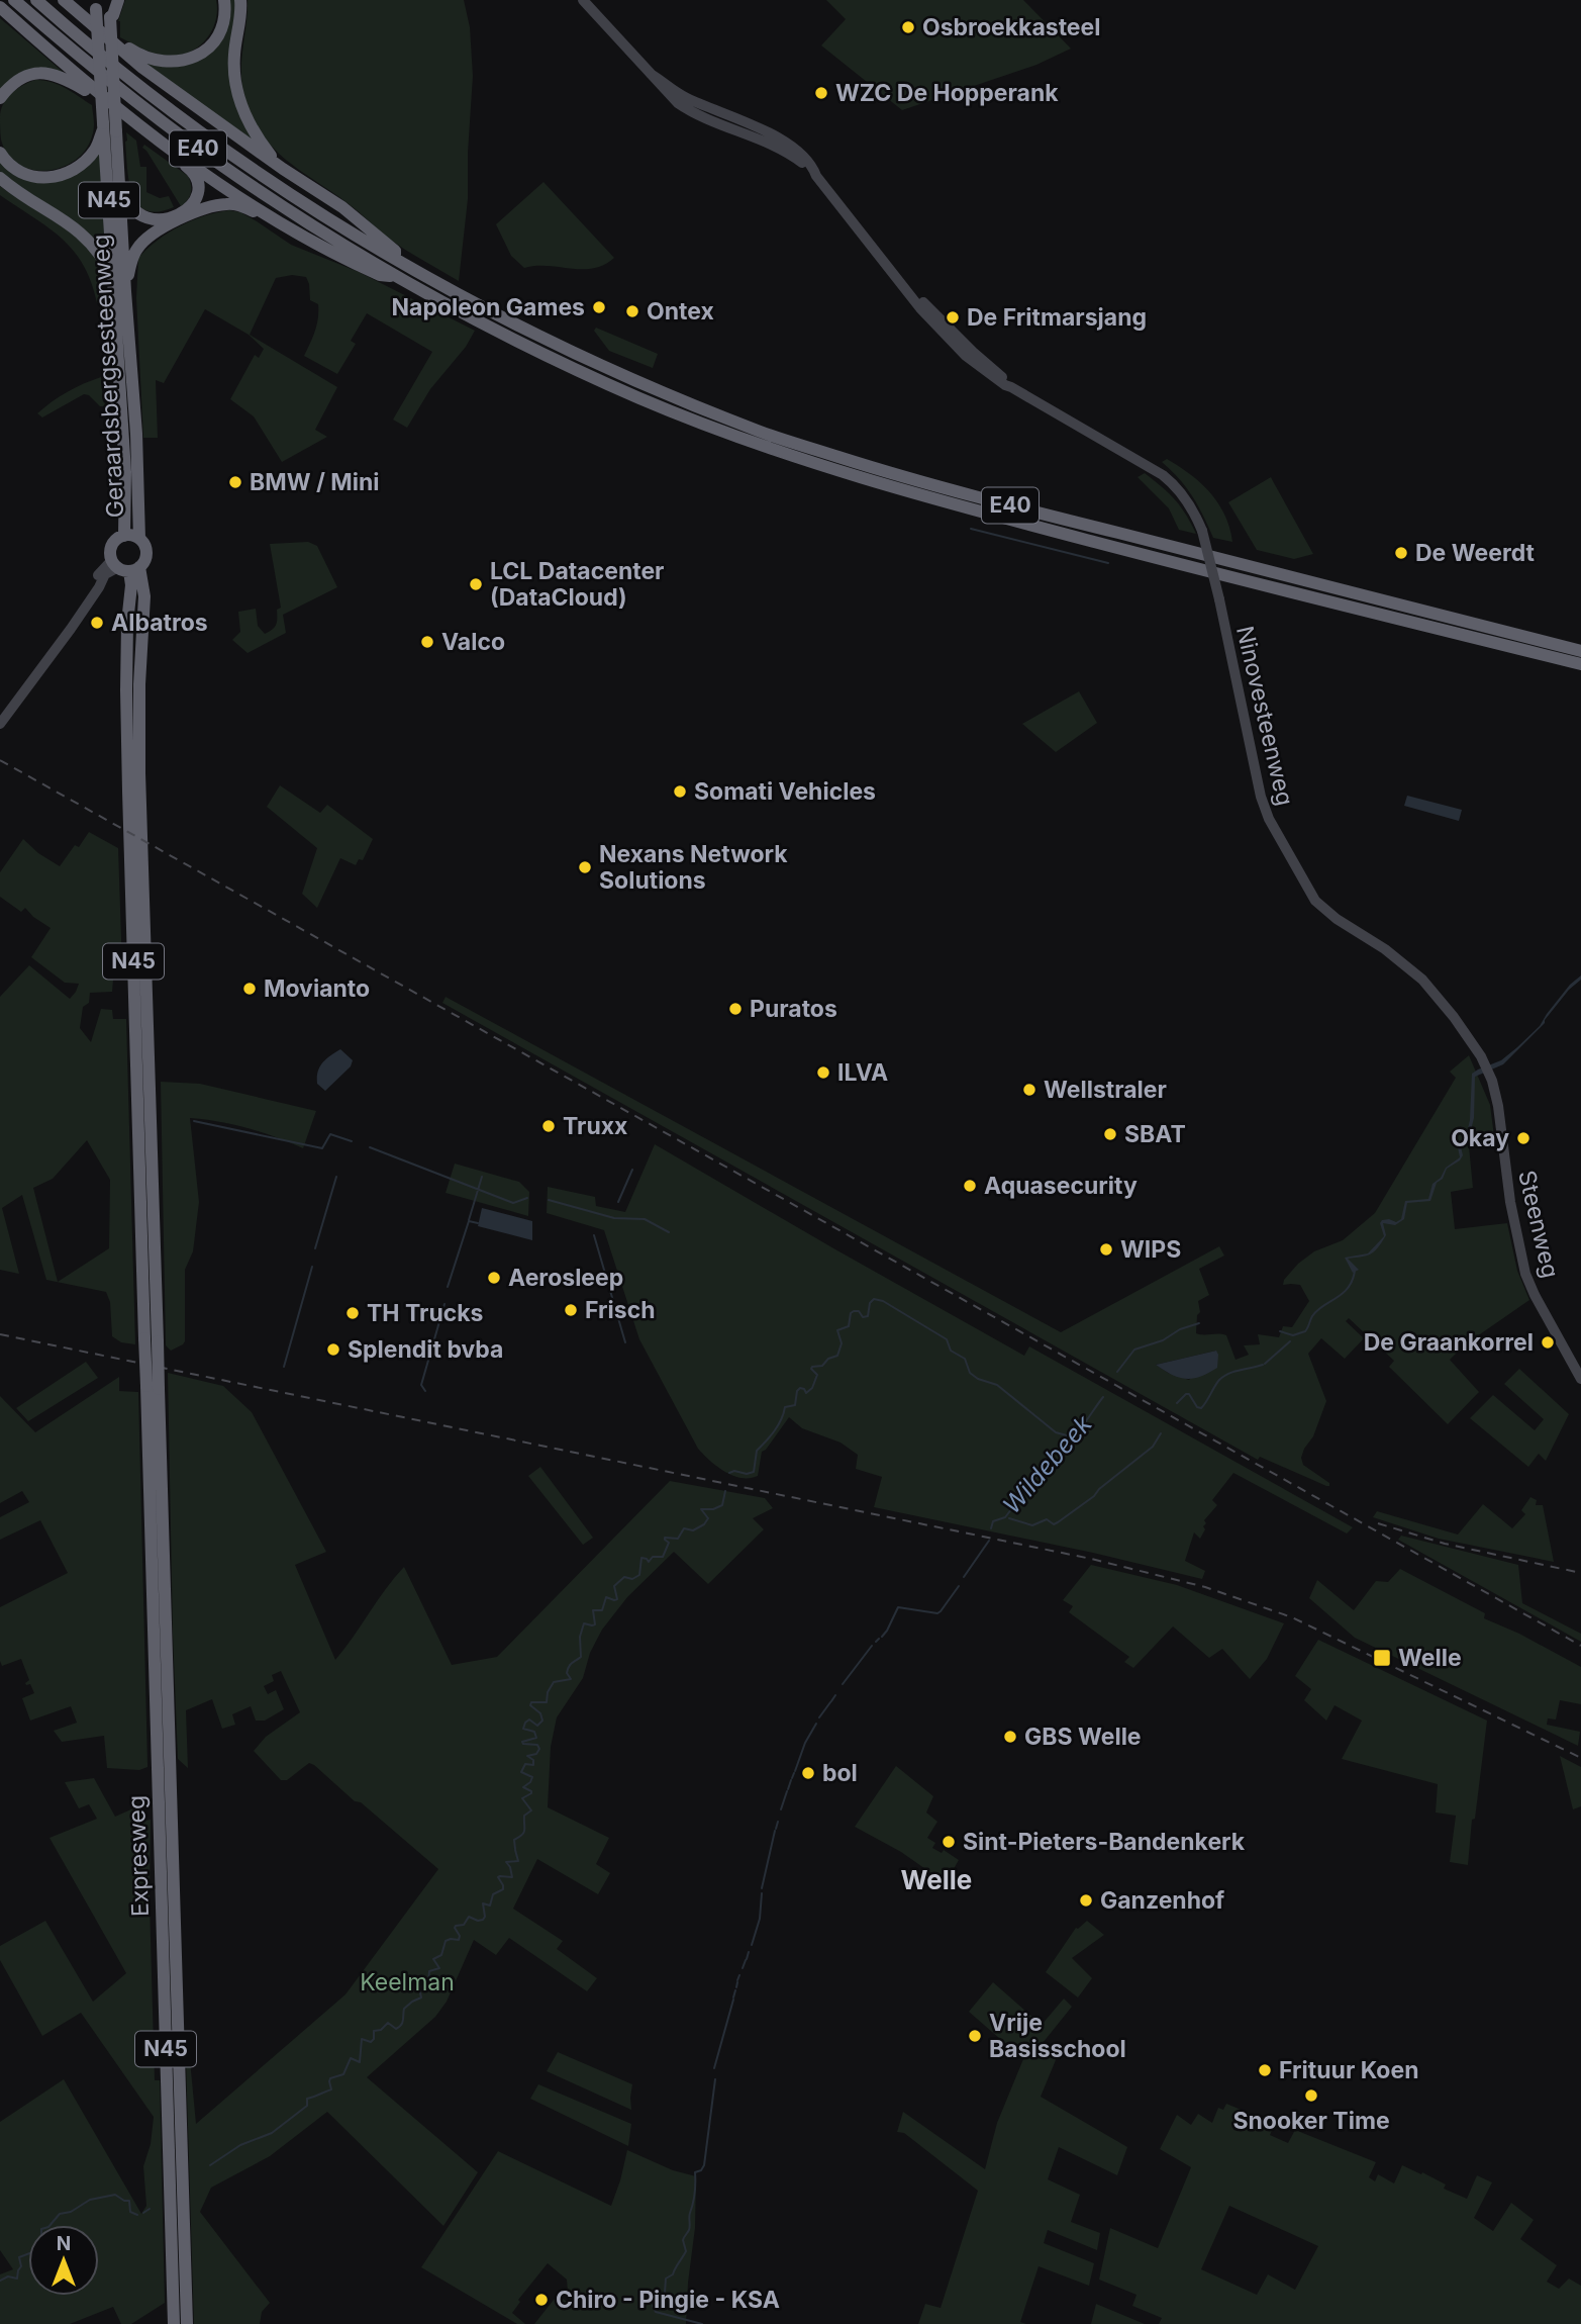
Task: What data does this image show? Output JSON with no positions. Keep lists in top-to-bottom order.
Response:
{
  "streets": {
    "highway": [
      "E40",
      "N45",
      "Geraardsbergsesteenweg",
      "Expresweg"
    ],
    "main road": ["Ninovesteenweg", "Steenweg"]
  },
  "crossings": [
    ["N45", "Geraardsbergsesteenweg"],
    ["N45", "Expresweg"],
    ["Ninovesteenweg", "Steenweg"]
  ],
  "districts": ["Welle"],
  "water": ["Wildebeek"],
  "parks": ["Keelman"],
  "places": {
    "other": [
      "Osbroekkasteel",
      "WZC De Hopperank",
      "Napoleon Games",
      "Ontex",
      "De Fritmarsjang",
      "BMW / Mini",
      "De Weerdt",
      "LCL Datacenter (DataCloud)",
      "Albatros",
      "Valco",
      "Somati Vehicles",
      "Nexans Network Solutions",
      "Movianto",
      "Puratos",
      "ILVA",
      "Wellstraler",
      "Truxx",
      "SBAT",
      "Okay",
      "Aquasecurity",
      "WIPS",
      "Aerosleep",
      "Frisch",
      "TH Trucks",
      "De Graankorrel",
      "Splendit bvba",
      "GBS Welle",
      "bol",
      "Sint-Pieters-Bandenkerk",
      "Ganzenhof",
      "Vrije Basisschool",
      "Frituur Koen",
      "Snooker Time",
      "Chiro - Pingie - KSA"
    ],
    "transit": ["Welle"]
  },
  "north": "top"
}
